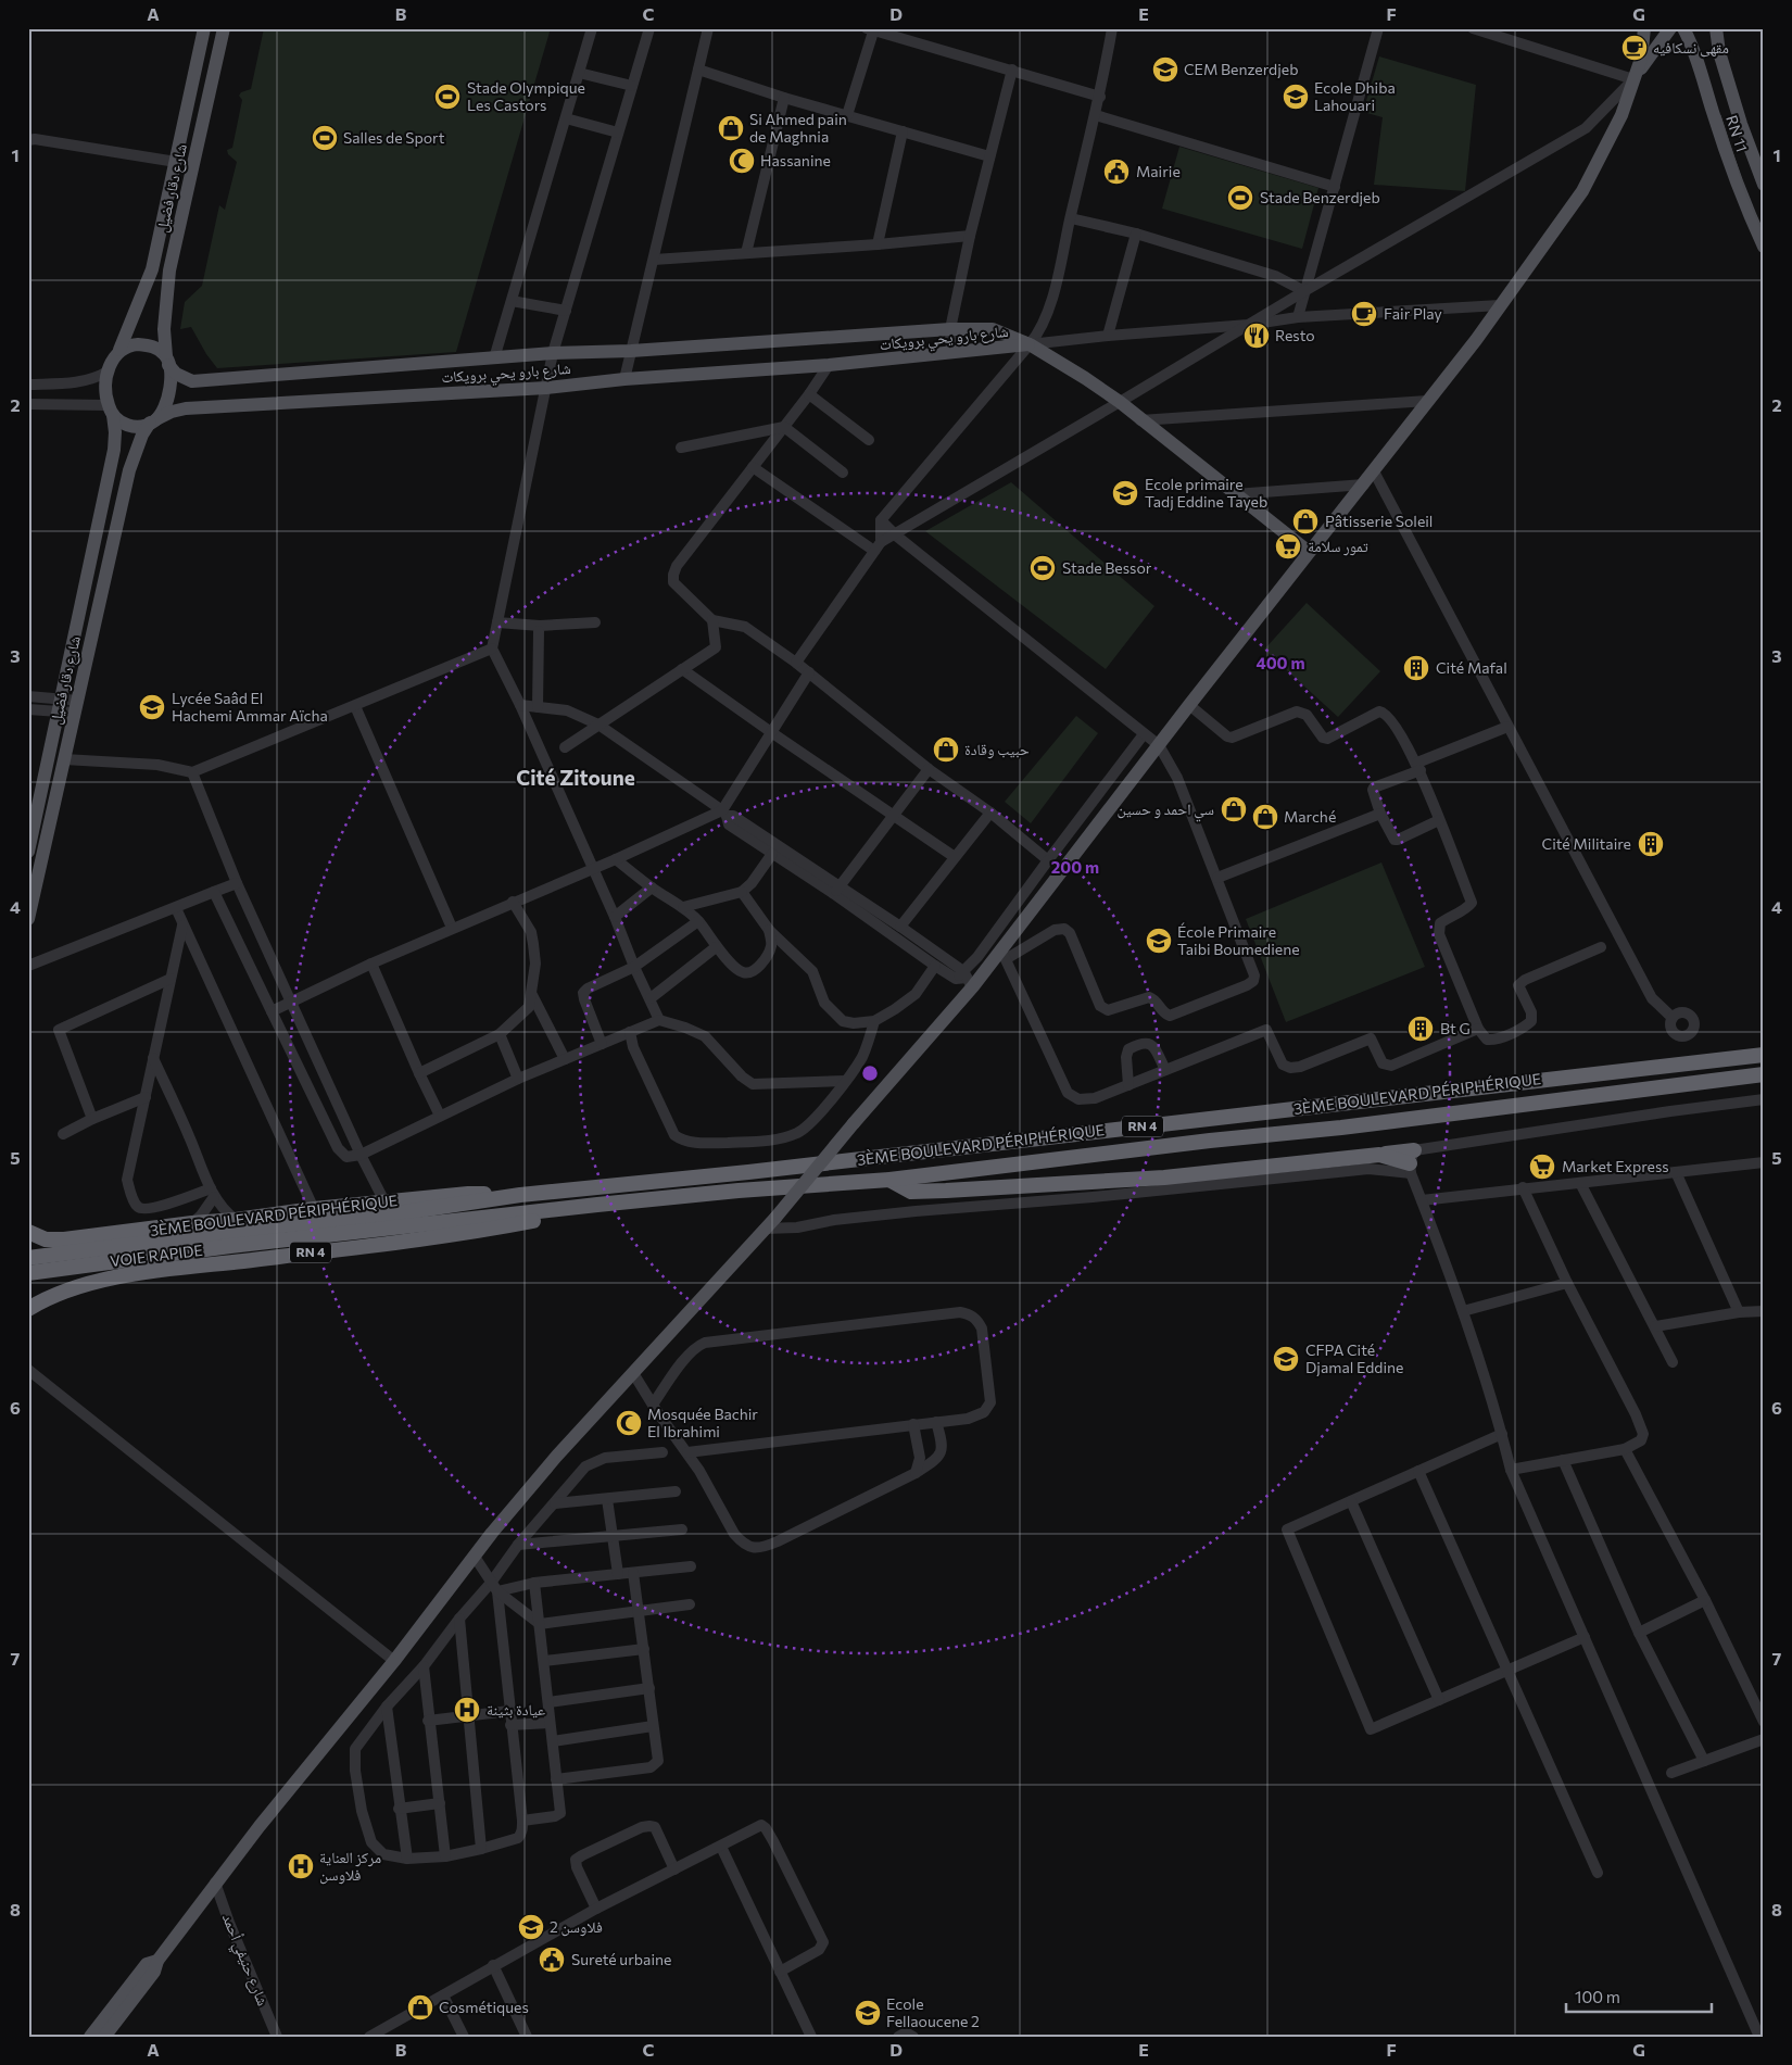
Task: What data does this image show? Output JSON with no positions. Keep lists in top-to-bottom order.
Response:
{
  "streets": {
    "highway": ["3ÈME BOULEVARD PÉRIPHÉRIQUE", "RN 4", "VOIE RAPIDE"],
    "main road": ["RN 11", "شارع دقار فضيل", "شارع بارو يحي برويكات"],
    "street": ["شارع حنيفي أحمد"]
  },
  "crossings": [
    ["شارع دقار فضيل", "شارع بارو يحي برويكات"],
    ["3ÈME BOULEVARD PÉRIPHÉRIQUE", "VOIE RAPIDE"]
  ],
  "districts": ["Cité Zitoune"],
  "places": {
    "cafe": ["مقهى نسكافيه", "Fair Play"],
    "school or university": [
      "CEM Benzerdjeb",
      "Ecole Dhiba Lahouari",
      "Ecole primaire Tadj Eddine Tayeb",
      "Lycée Saâd El Hachemi Ammar Aïcha",
      "École Primaire Taibi Boumediene",
      "CFPA Cité Djamal Eddine",
      "فلاوسن 2",
      "Ecole Fellaoucene 2"
    ],
    "sports": [
      "Stade Olympique Les Castors",
      "Salles de Sport",
      "Stade Benzerdjeb",
      "Stade Bessor"
    ],
    "shop": [
      "Si Ahmed pain de Maghnia",
      "Pâtisserie Soleil",
      "حبيب وقادة",
      "سي احمد و حسين",
      "Marché",
      "Cosmétiques"
    ],
    "mosque": ["Hassanine", "Mosquée Bachir El Ibrahimi"],
    "public building": ["Mairie", "Sureté urbaine"],
    "restaurant": ["Resto"],
    "supermarket": ["تمور سلامة", "Market Express"],
    "building": ["Cité Mafal", "Cité Militaire", "Bt G"],
    "hospital": ["عيادة بثينة", "مركز العناية فلاوسن"]
  },
  "scale_bar": "100 m",
  "grid": {
    "columns": [
      "A",
      "B",
      "C",
      "D",
      "E",
      "F",
      "G"
    ],
    "rows": [
      "1",
      "2",
      "3",
      "4",
      "5",
      "6",
      "7",
      "8"
    ]
  },
  "rings": ["400 m", "200 m"]
}
